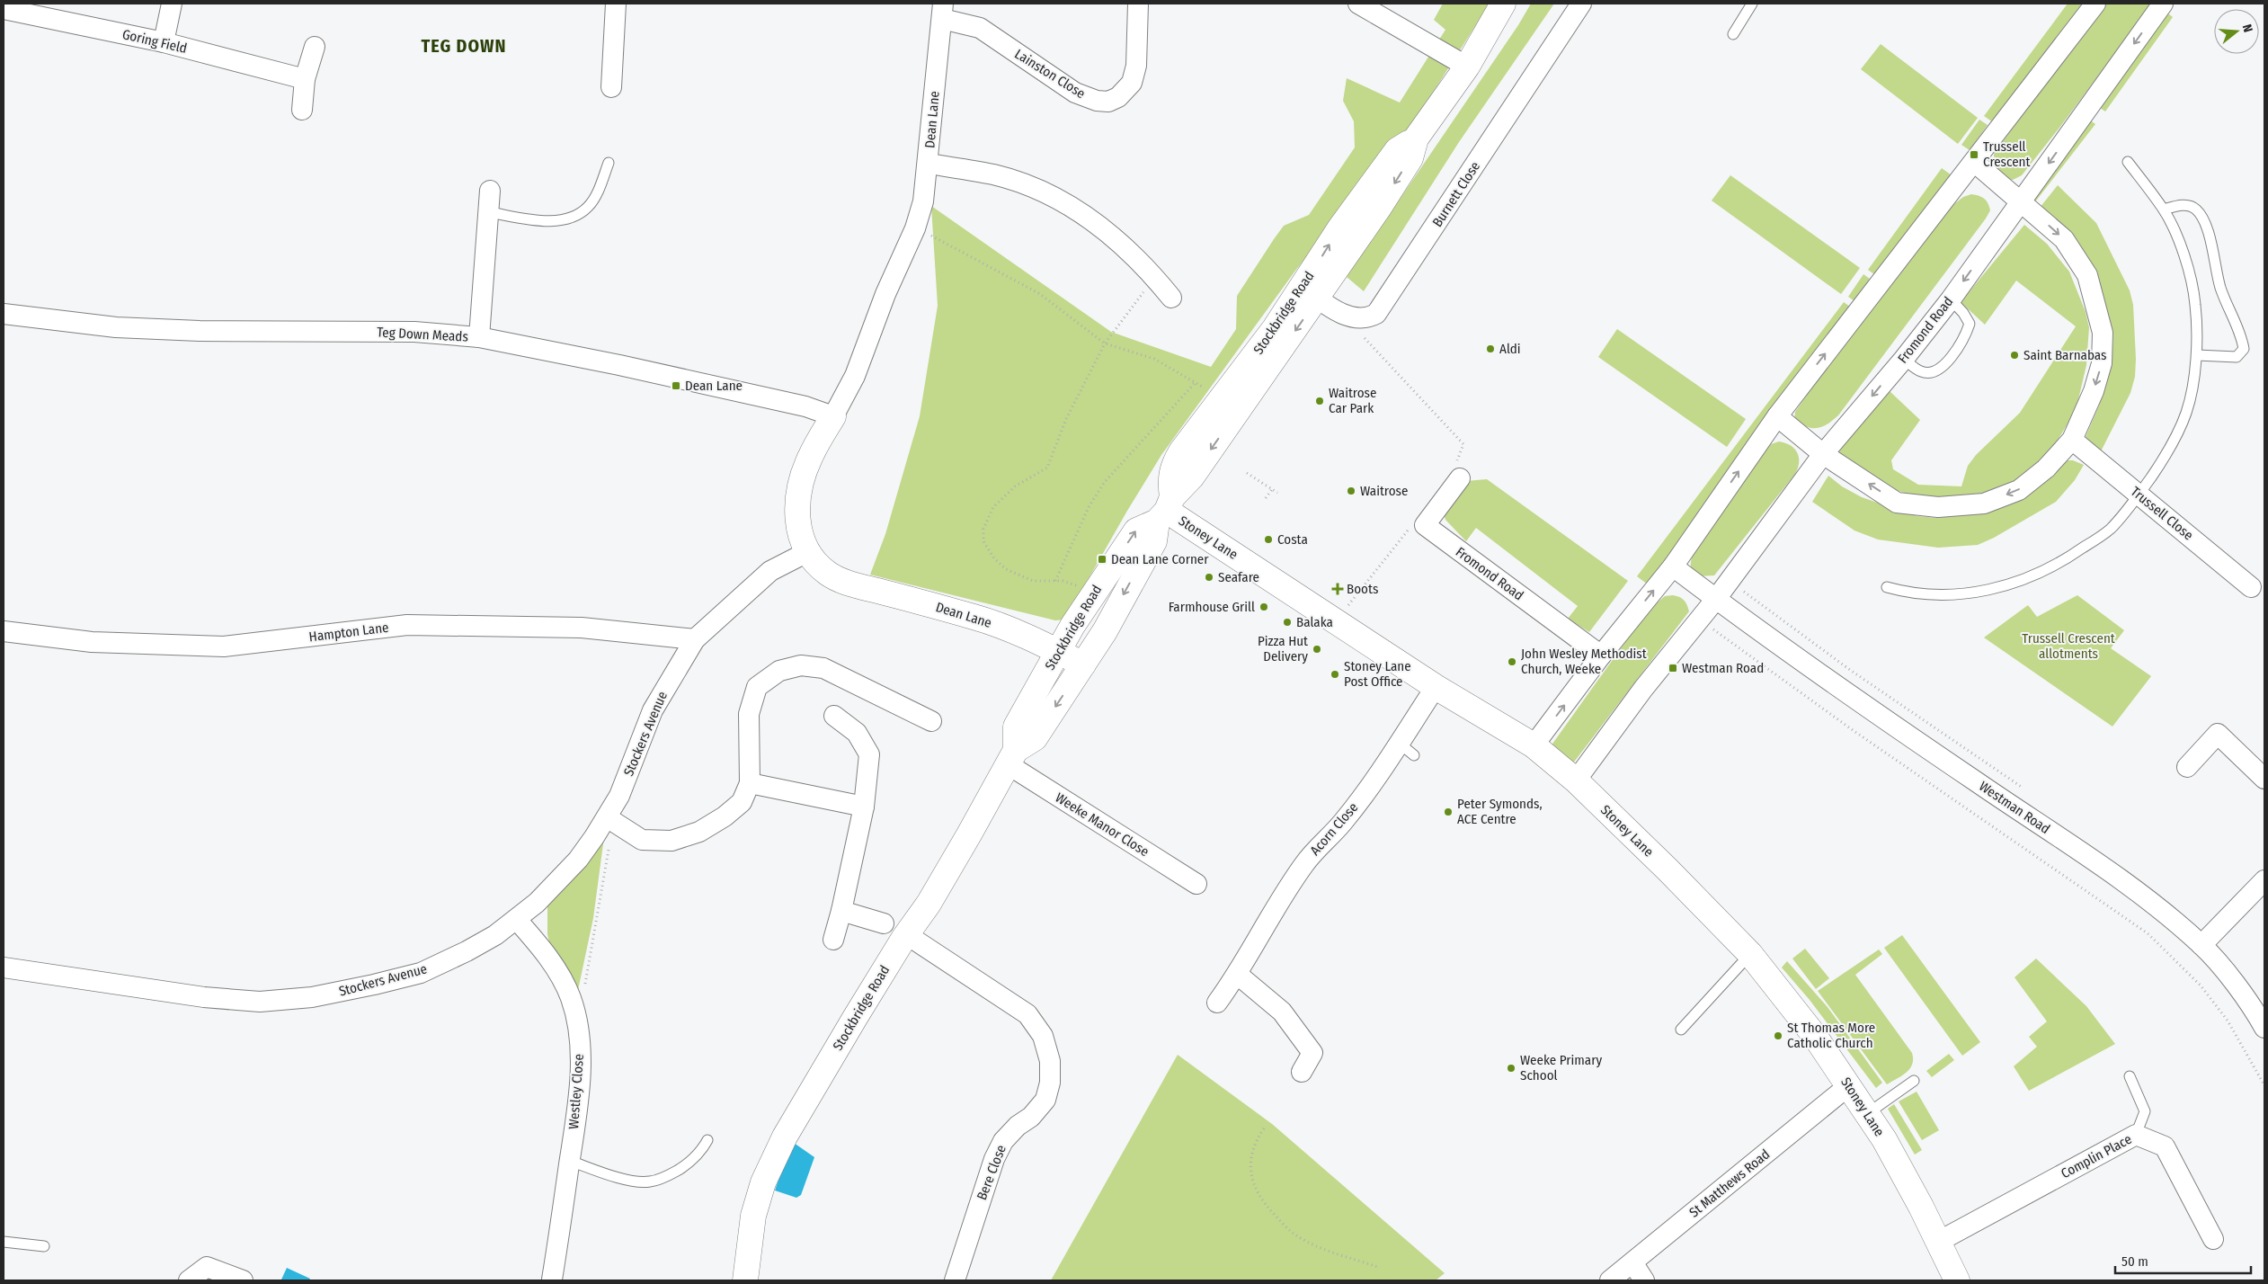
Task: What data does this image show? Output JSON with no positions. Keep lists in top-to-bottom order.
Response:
{
  "streets": {
    "main road": ["Dean Lane", "Stockbridge Road", "Stoney Lane"],
    "street": [
      "Goring Field",
      "Lainston Close",
      "Burnett Close",
      "Fromond Road",
      "Teg Down Meads",
      "Trussell Close",
      "Hampton Lane",
      "Stockers Avenue",
      "Westman Road",
      "Weeke Manor Close",
      "Acorn Close",
      "Westley Close",
      "Complin Place",
      "Bere Close",
      "St Matthews Road"
    ]
  },
  "crossings": [
    ["Lainston Close", "Dean Lane"],
    ["Dean Lane", "Stockbridge Road"],
    ["Dean Lane", "Teg Down Meads"],
    ["Dean Lane", "Stockers Avenue"],
    ["Burnett Close", "Stockbridge Road"],
    ["Stockbridge Road", "Stoney Lane"],
    ["Stockbridge Road", "Weeke Manor Close"],
    ["Stockbridge Road", "Bere Close"],
    ["Fromond Road", "Stoney Lane"],
    ["Fromond Road", "Westman Road"],
    ["Stoney Lane", "Acorn Close"],
    ["Stoney Lane", "Complin Place"],
    ["Stoney Lane", "St Matthews Road"],
    ["Hampton Lane", "Stockers Avenue"],
    ["Stockers Avenue", "Westley Close"]
  ],
  "districts": ["TEG DOWN"],
  "parks": ["Trussell Crescent allotments"],
  "places": {
    "transit": [
      "Trussell Crescent",
      "Dean Lane",
      "Dean Lane Corner",
      "Westman Road"
    ],
    "other": [
      "Aldi",
      "Saint Barnabas",
      "Waitrose Car Park",
      "Waitrose",
      "Costa",
      "Seafare",
      "Farmhouse Grill",
      "Balaka",
      "Pizza Hut Delivery",
      "John Wesley Methodist Church, Weeke",
      "Stoney Lane Post Office",
      "Peter Symonds, ACE Centre",
      "St Thomas More Catholic Church",
      "Weeke Primary School"
    ],
    "health": ["Boots"]
  },
  "scale_bar": "50 m",
  "north": "right"
}
